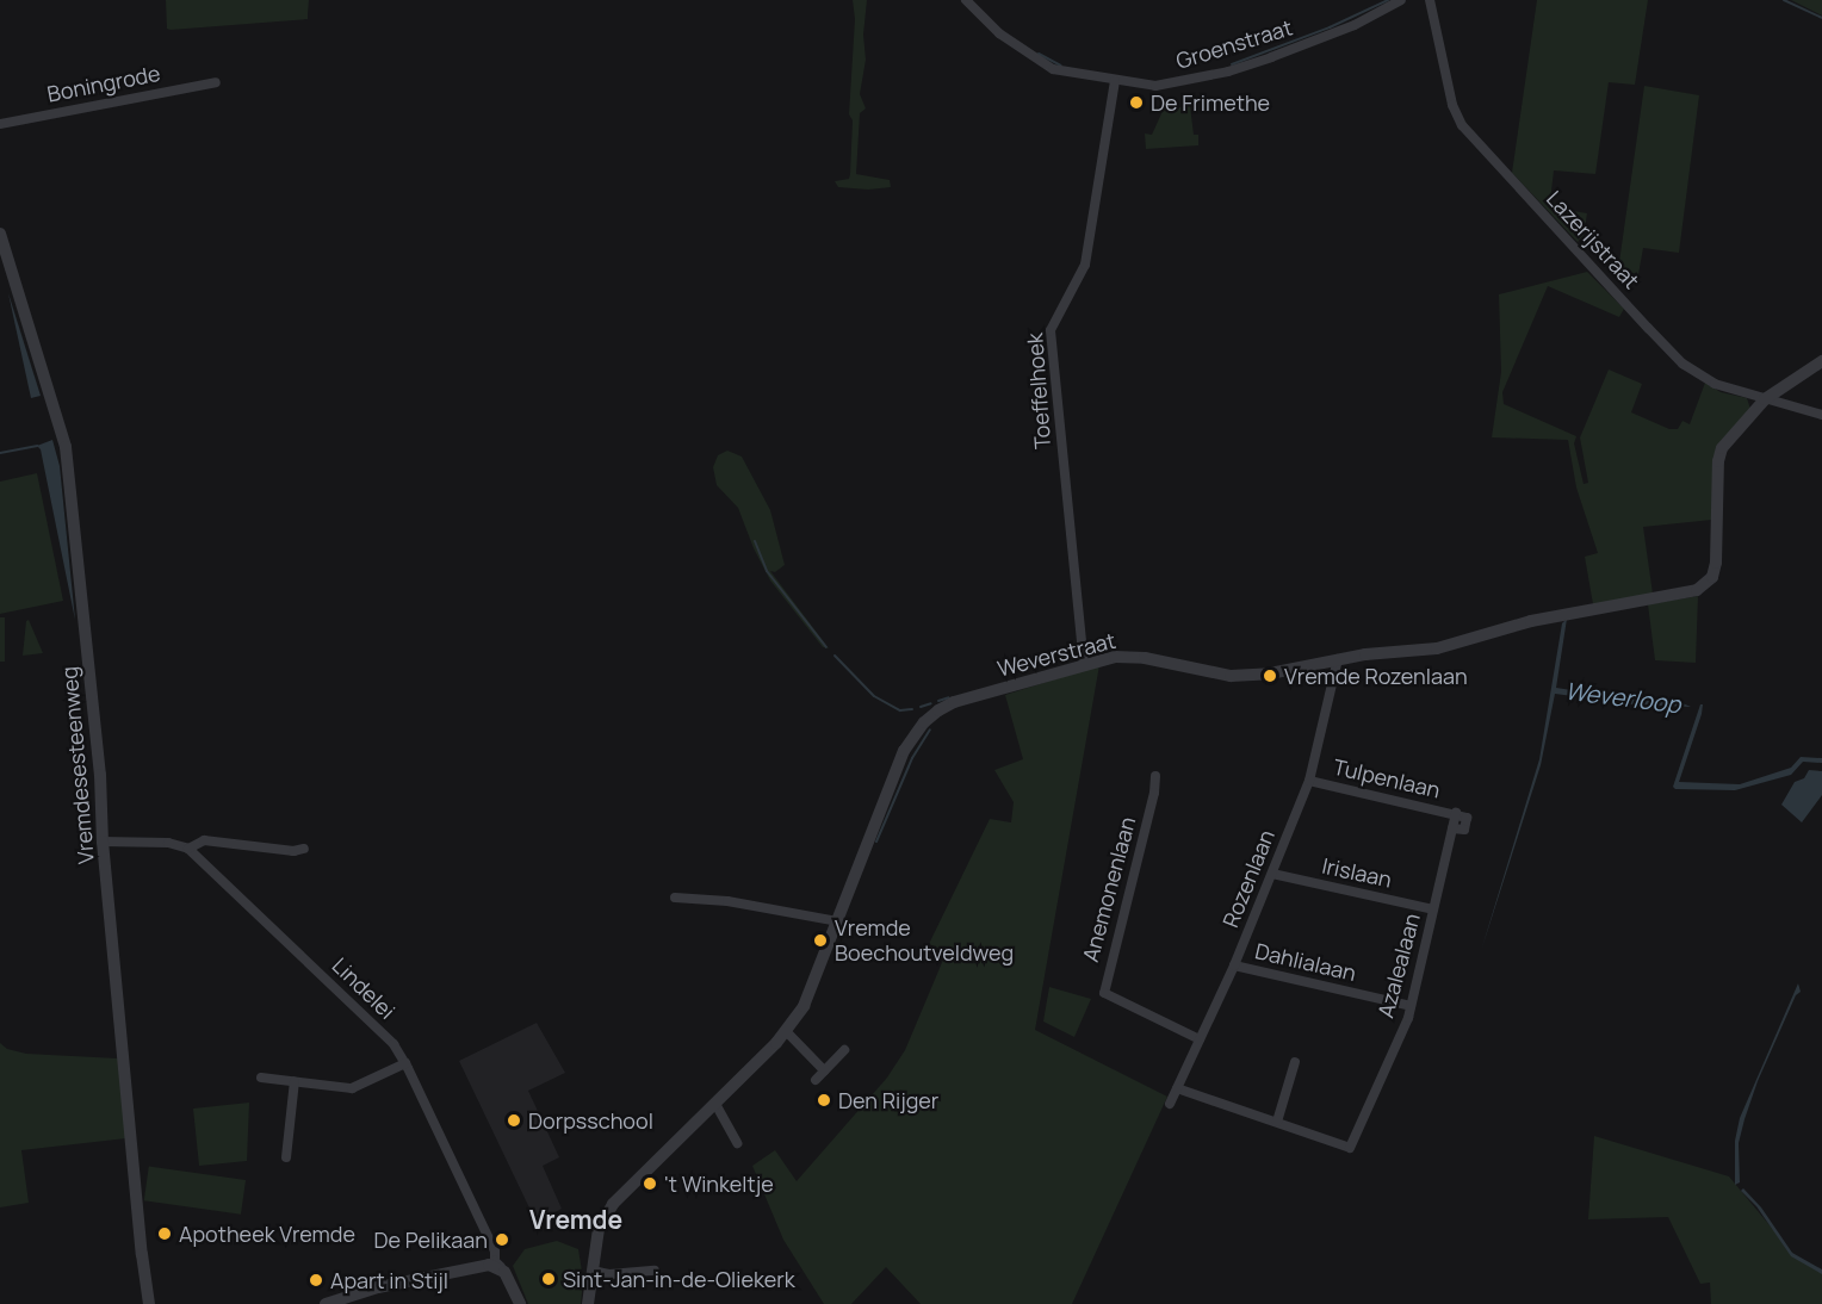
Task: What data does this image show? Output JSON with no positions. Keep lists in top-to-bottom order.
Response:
{
  "streets": {
    "street": [
      "Groenstraat",
      "Boningrode",
      "Lazerijstraat",
      "Toeffelhoek",
      "Weverstraat",
      "Vremdesesteenweg",
      "Tulpenlaan",
      "Irislaan",
      "Rozenlaan",
      "Anemonenlaan",
      "Dahlialaan",
      "Azalealaan",
      "Lindelei"
    ]
  },
  "crossings": [
    ["Groenstraat", "Toeffelhoek"],
    ["Lazerijstraat", "Weverstraat"],
    ["Toeffelhoek", "Weverstraat"],
    ["Weverstraat", "Rozenlaan"],
    ["Tulpenlaan", "Rozenlaan"],
    ["Tulpenlaan", "Azalealaan"],
    ["Irislaan", "Rozenlaan"],
    ["Irislaan", "Azalealaan"],
    ["Rozenlaan", "Anemonenlaan"],
    ["Rozenlaan", "Dahlialaan"],
    ["Dahlialaan", "Azalealaan"]
  ],
  "districts": ["Vremde"],
  "water": ["Weverloop"],
  "places": [
    "De Frimethe",
    "Vremde Rozenlaan",
    "Vremde Boechoutveldweg",
    "Den Rijger",
    "Dorpsschool",
    "'t Winkeltje",
    "Apotheek Vremde",
    "De Pelikaan",
    "Sint-Jan-in-de-Oliekerk",
    "Apart in Stijl"
  ]
}
